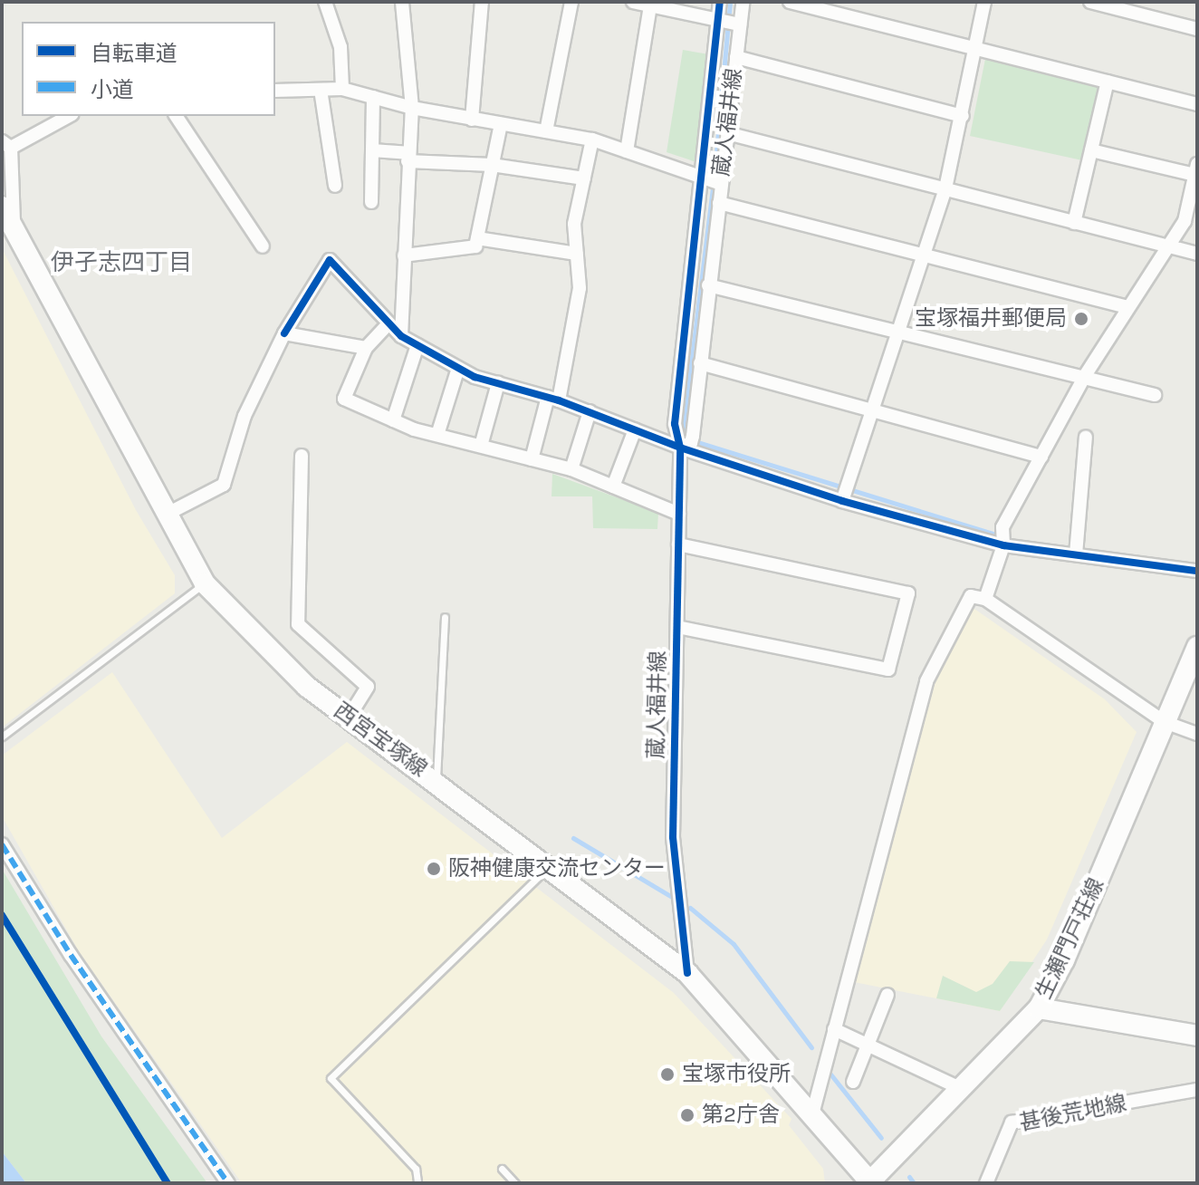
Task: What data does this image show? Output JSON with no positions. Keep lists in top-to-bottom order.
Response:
{
  "streets": {
    "main road": ["西宮宝塚線", "生瀬門戸荘線"],
    "street": ["蔵人福井線", "甚後荒地線"]
  },
  "crossings": [
    ["蔵人福井線", "西宮宝塚線"],
    ["西宮宝塚線", "生瀬門戸荘線"]
  ],
  "districts": ["伊孑志四丁目"],
  "places": [
    "宝塚福井郵便局",
    "阪神健康交流センター",
    "宝塚市役所",
    "第2庁舎"
  ],
  "legend": ["自転車道", "小道"]
}
